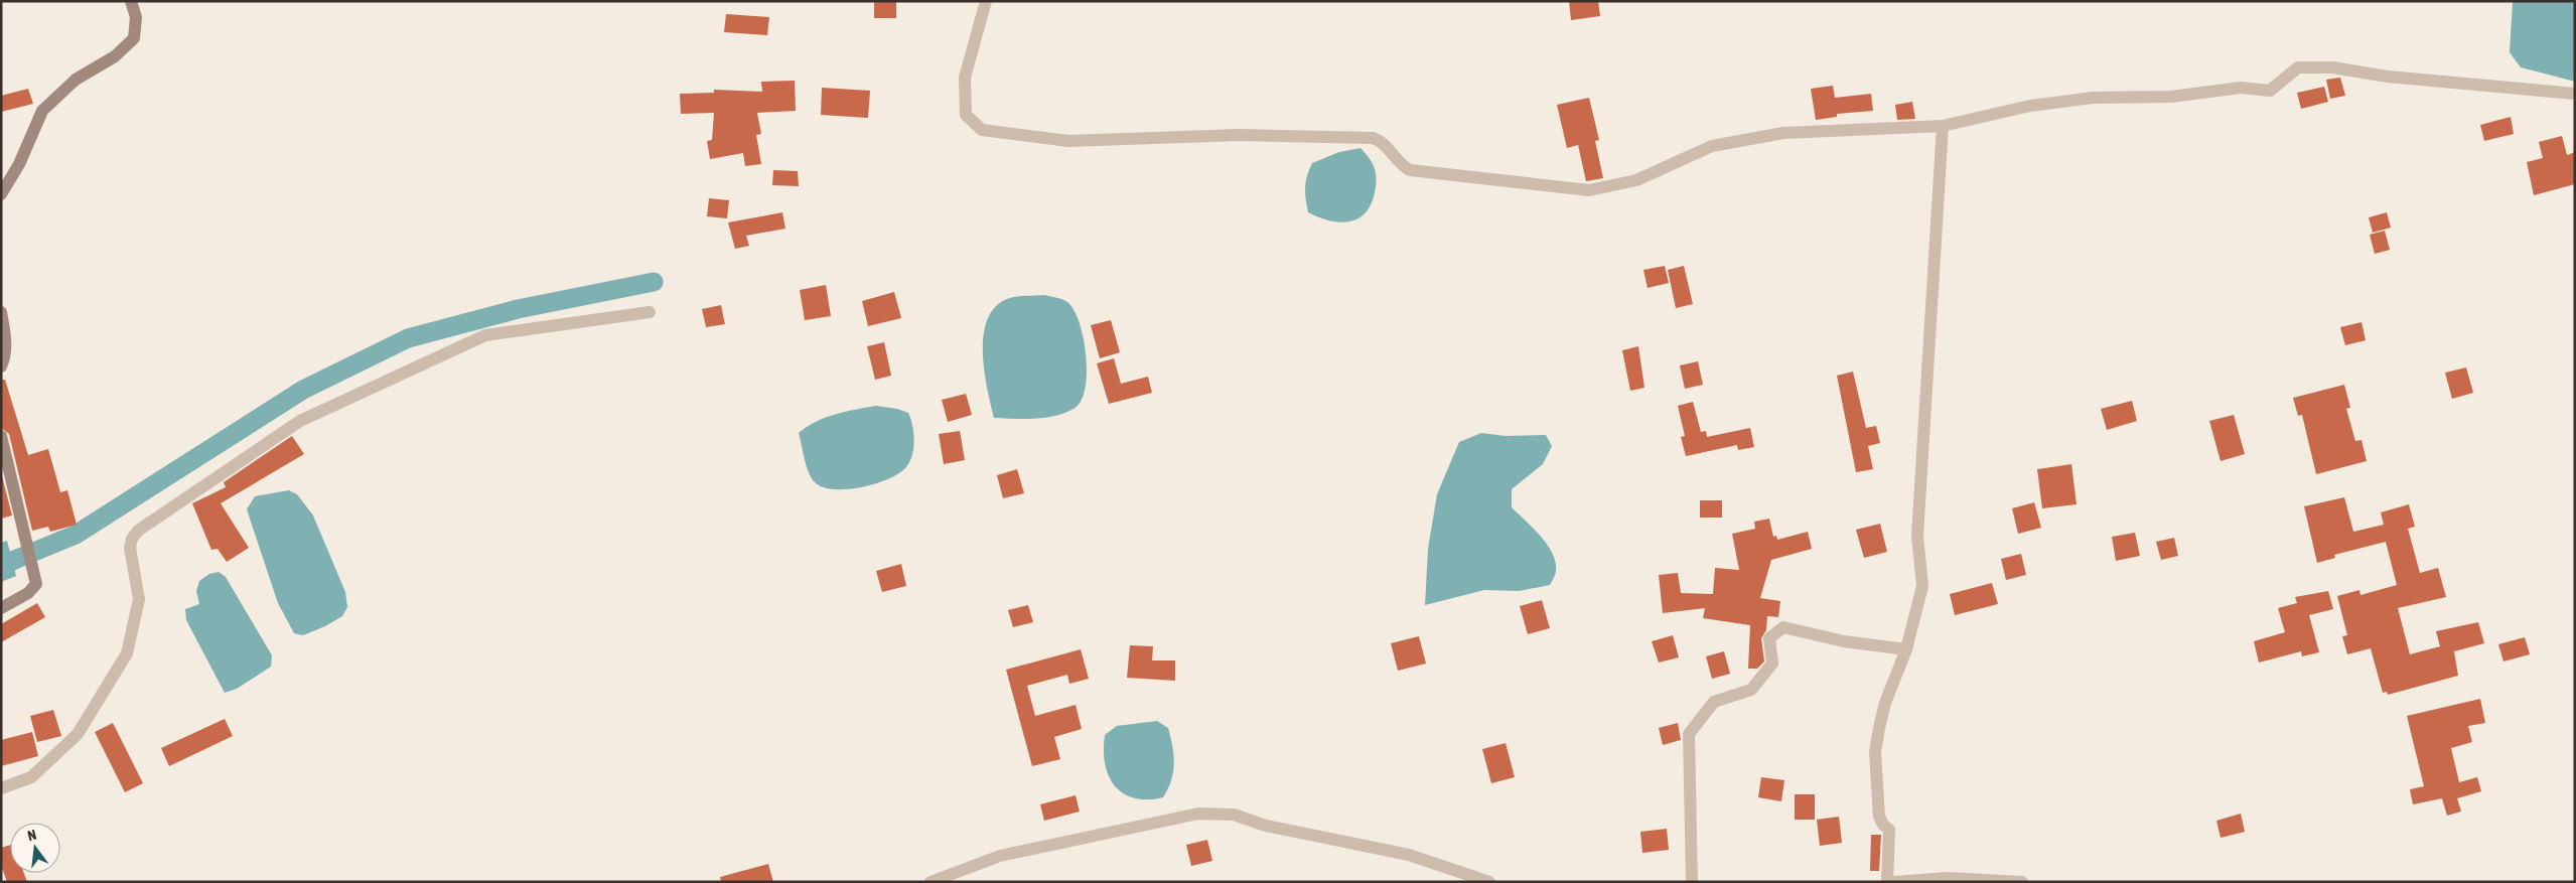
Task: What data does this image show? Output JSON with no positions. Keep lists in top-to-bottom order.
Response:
{
  "north": "top"
}
